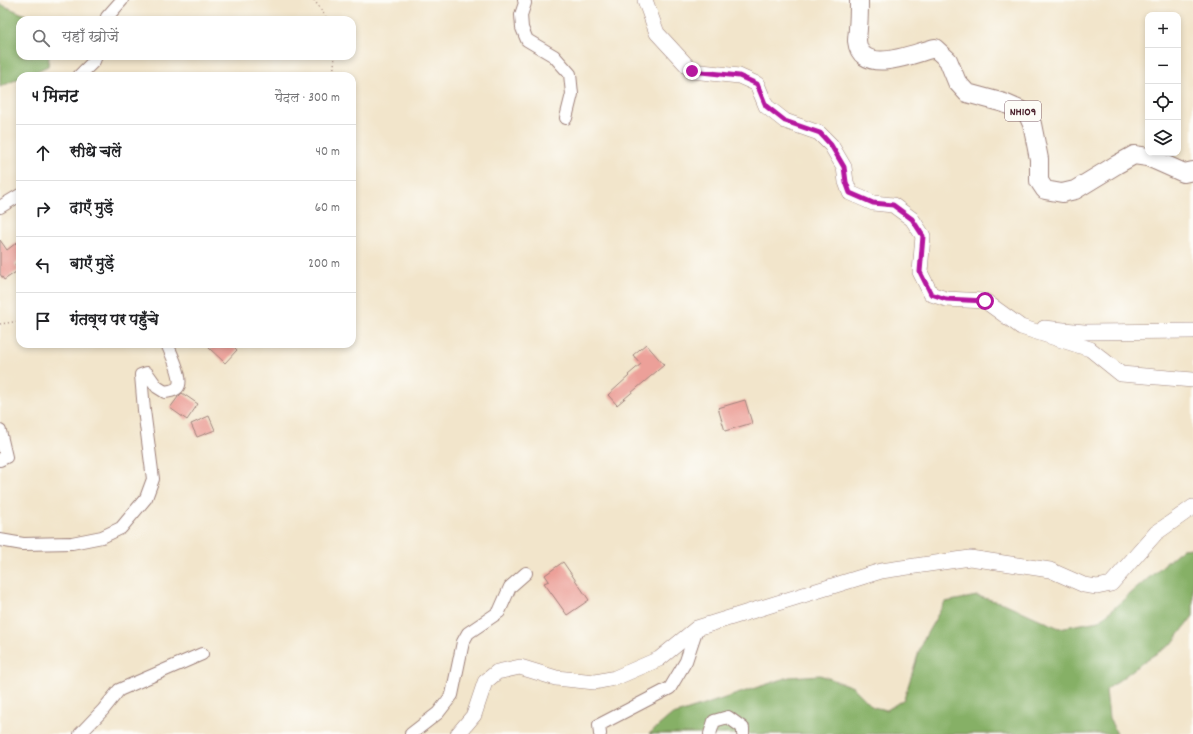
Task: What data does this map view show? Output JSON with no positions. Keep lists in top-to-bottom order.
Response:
{
  "streets": {
    "highway": ["NH109"]
  },
  "page": {
    "map_buttons": ["+", "−"],
    "search": "यहाँ खोजें",
    "heading": ["4 मिनट", "पैदल · 300 m"],
    "list": [
      ["सीधे चलें", "40 m"],
      ["दाएँ मुड़ें", "60 m"],
      ["बाएँ मुड़ें", "200 m"],
      "गंतव्य पर पहुँचे"
    ]
  }
}
